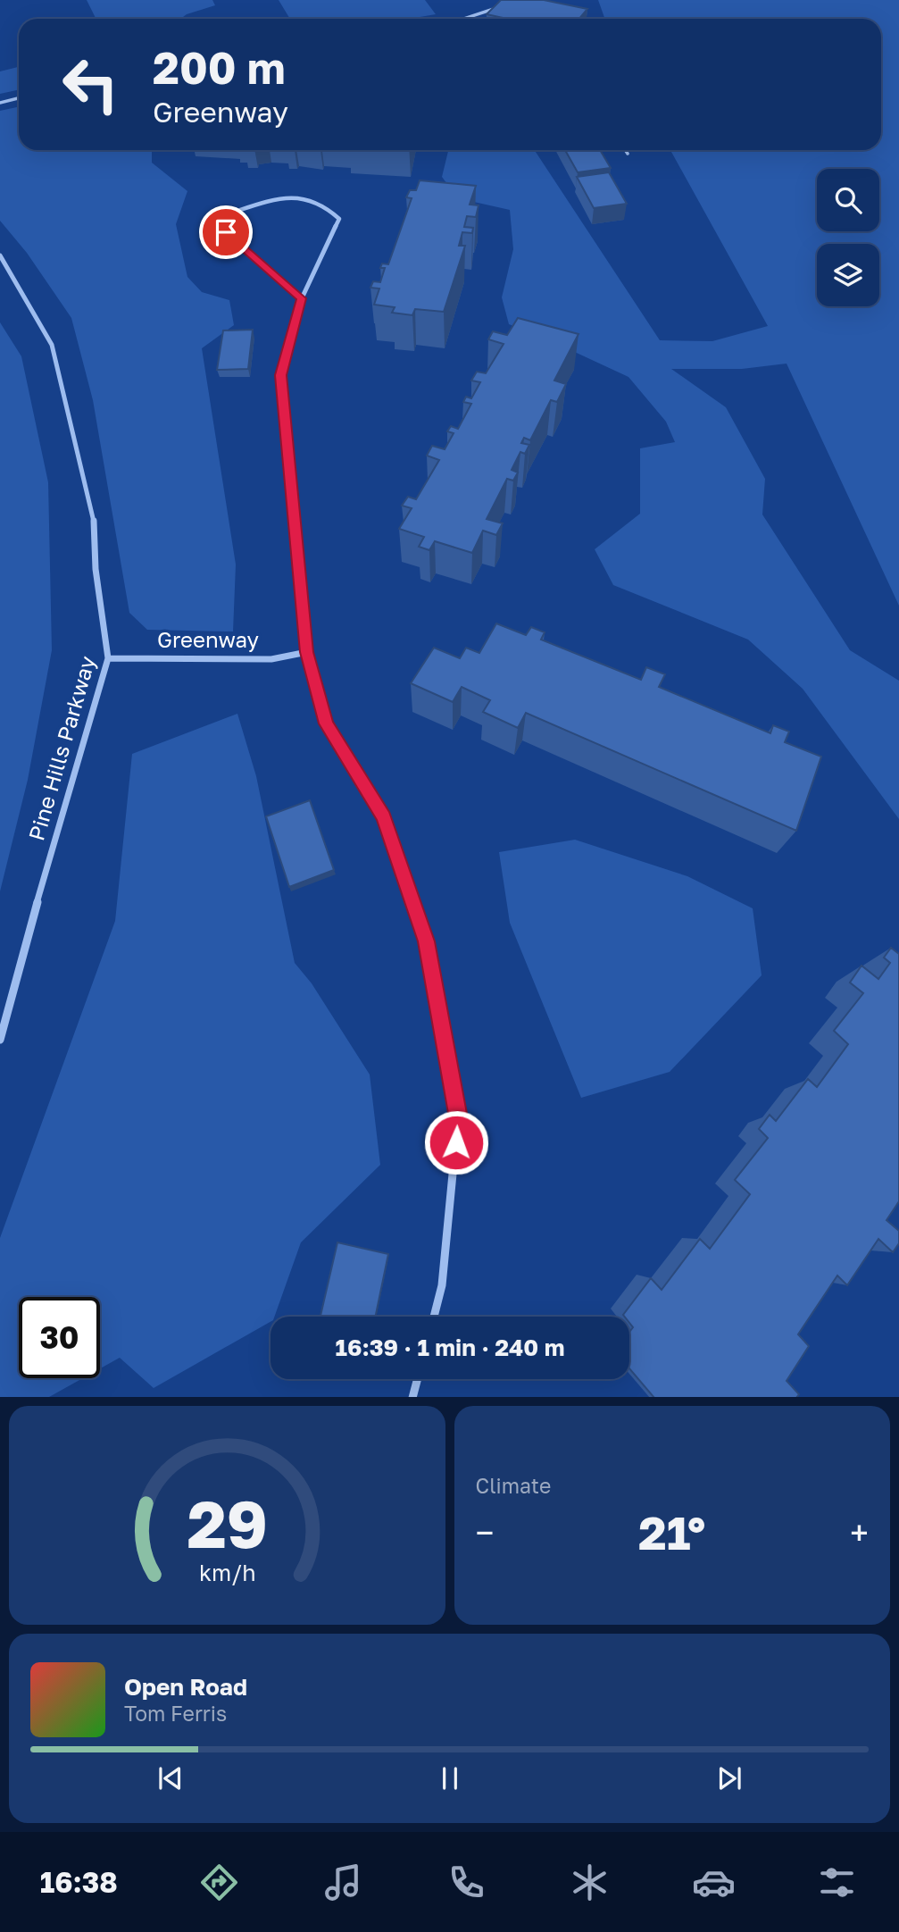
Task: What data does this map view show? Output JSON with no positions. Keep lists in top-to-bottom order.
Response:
{
  "streets": {
    "street": ["Greenway", "Pine Hills Parkway"]
  },
  "crossings": [
    ["Greenway", "Pine Hills Parkway"]
  ],
  "page": {
    "turn": ["200 m", "Greenway"],
    "limit": "30",
    "trip": "16:39 · 1 min · 240 m",
    "tile": "Climate",
    "heat": ["−", "21°", "+"],
    "song": ["Open Road", "Tom Ferris"],
    "tabs": "16:38",
    "gauge": ["29", "km/h"]
  }
}
